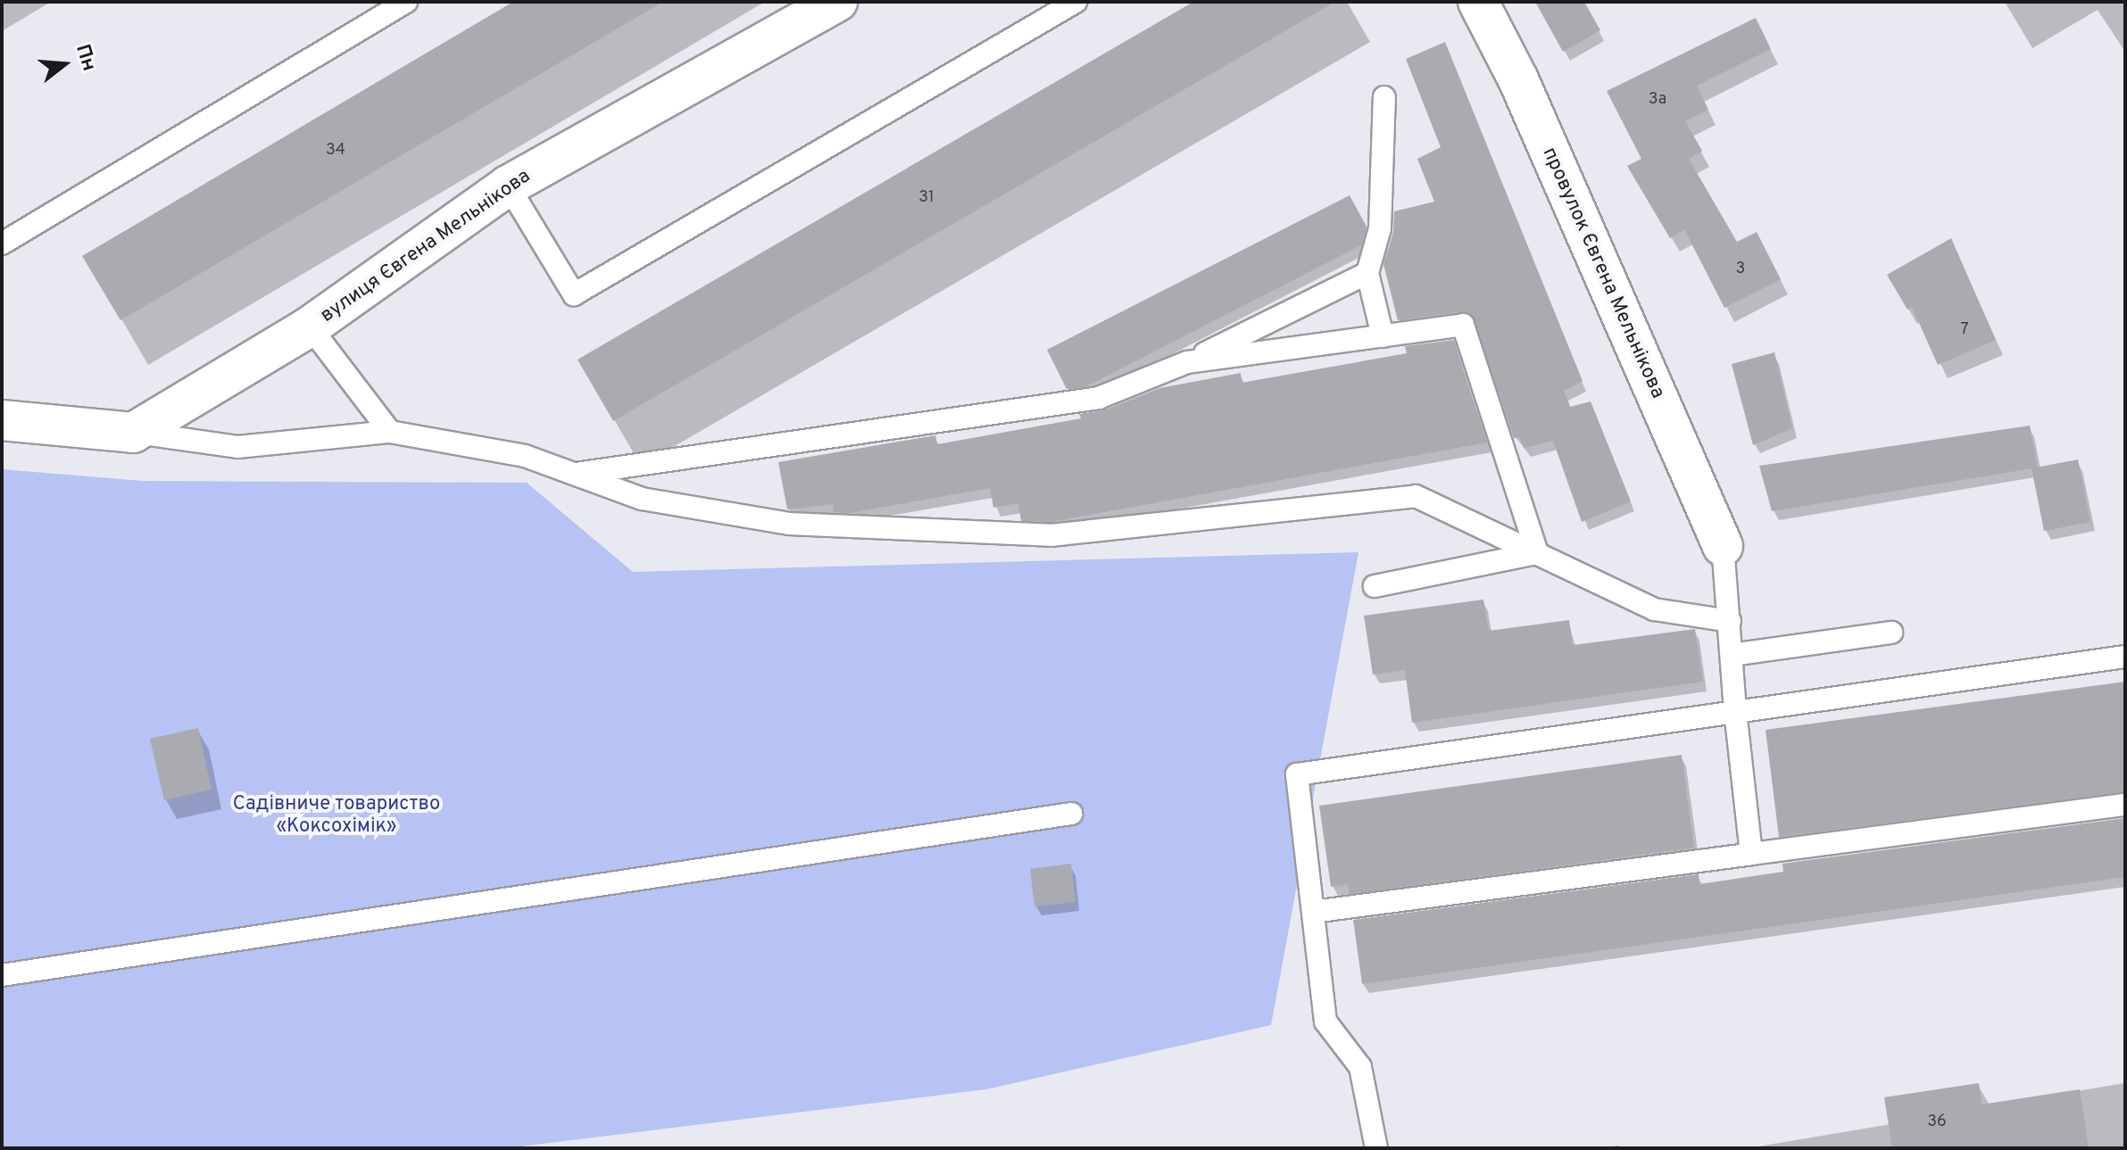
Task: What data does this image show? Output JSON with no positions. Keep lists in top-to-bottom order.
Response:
{
  "streets": {
    "street": ["вулиця Євгена Мельнікова", "провулок Євгена Мельнікова"]
  },
  "parks": ["Садівниче товариство «Коксохімік»"],
  "house_numbers": [
    "3а",
    "34",
    "31",
    "3",
    "7",
    "36"
  ],
  "north": "right"
}
